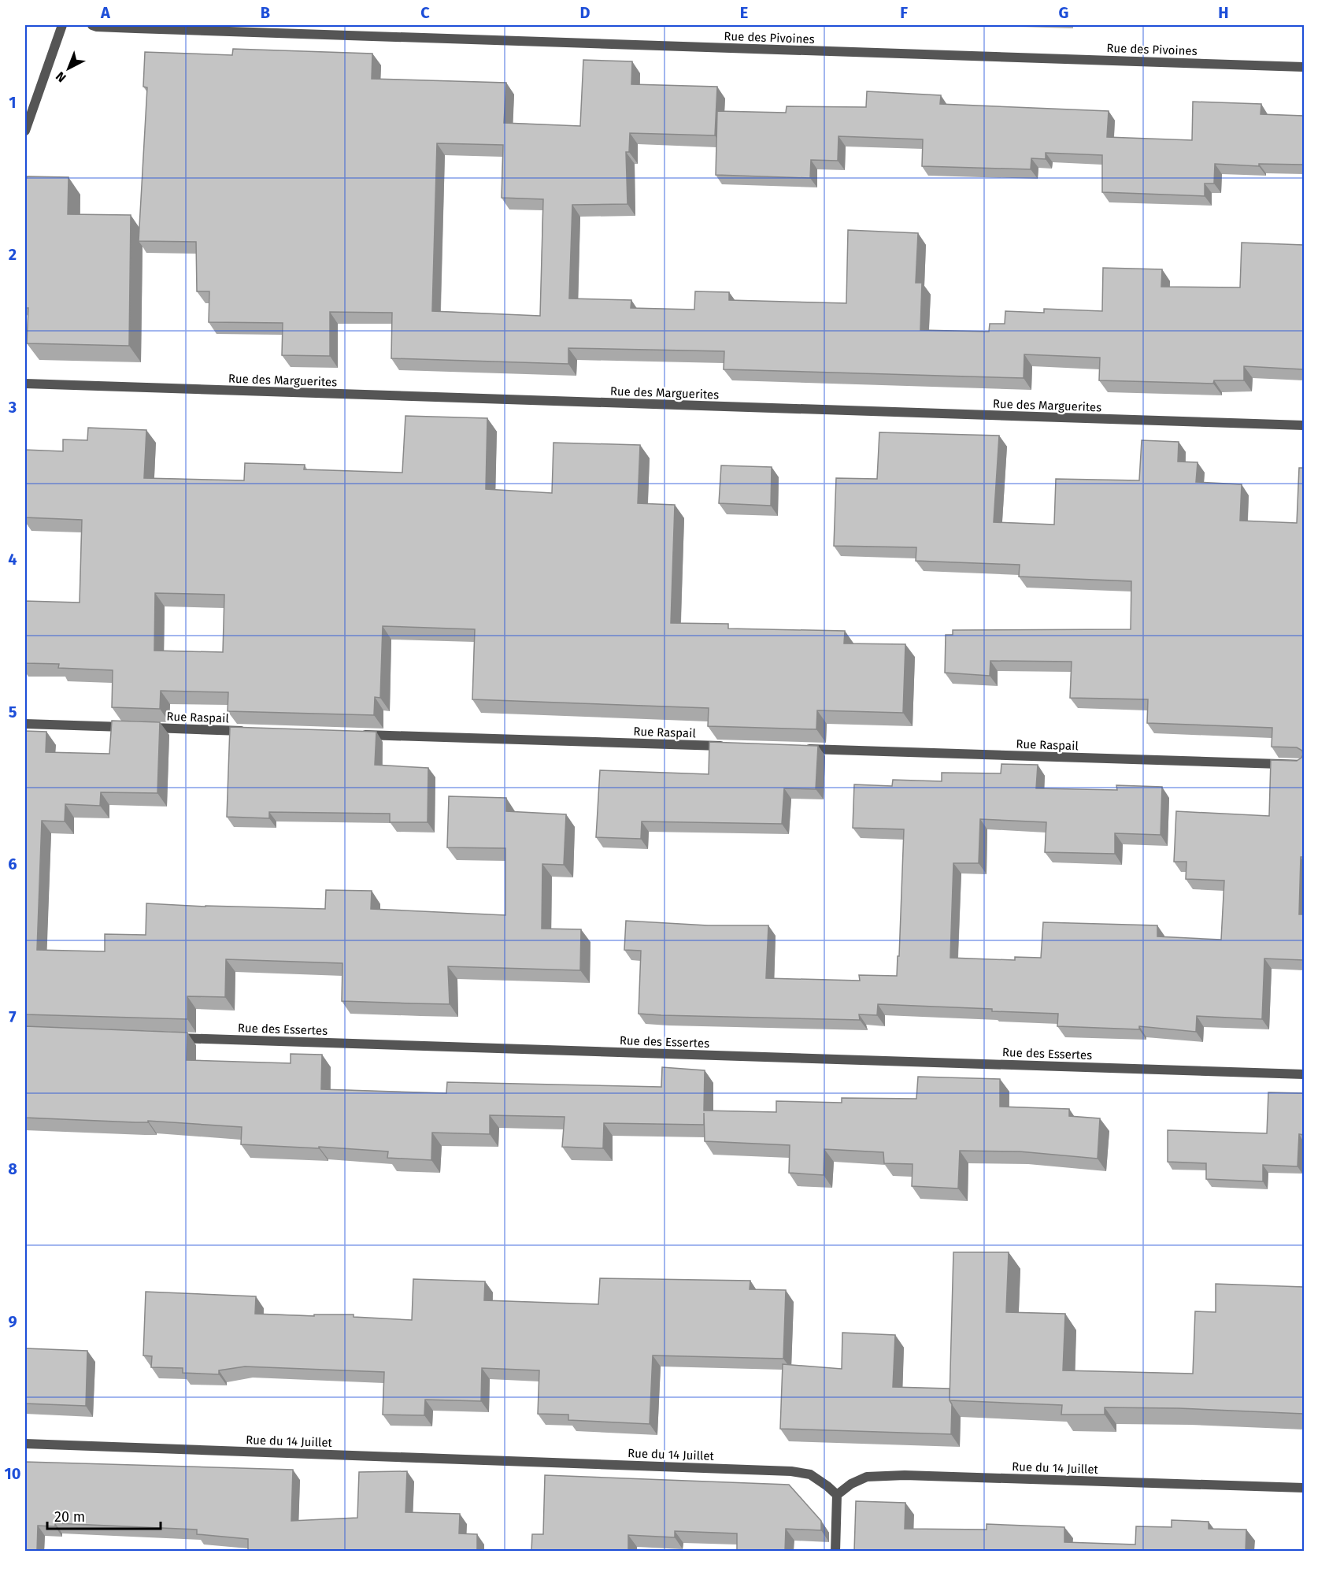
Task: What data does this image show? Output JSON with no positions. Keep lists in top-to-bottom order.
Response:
{
  "streets": {
    "street": [
      "Rue des Pivoines",
      "Rue des Marguerites",
      "Rue Raspail",
      "Rue des Essertes",
      "Rue du 14 Juillet"
    ]
  },
  "scale_bar": "20 m",
  "north": "bottom left",
  "grid": {
    "columns": [
      "A",
      "B",
      "C",
      "D",
      "E",
      "F",
      "G",
      "H"
    ],
    "rows": [
      "1",
      "2",
      "3",
      "4",
      "5",
      "6",
      "7",
      "8",
      "9",
      "10"
    ]
  }
}
